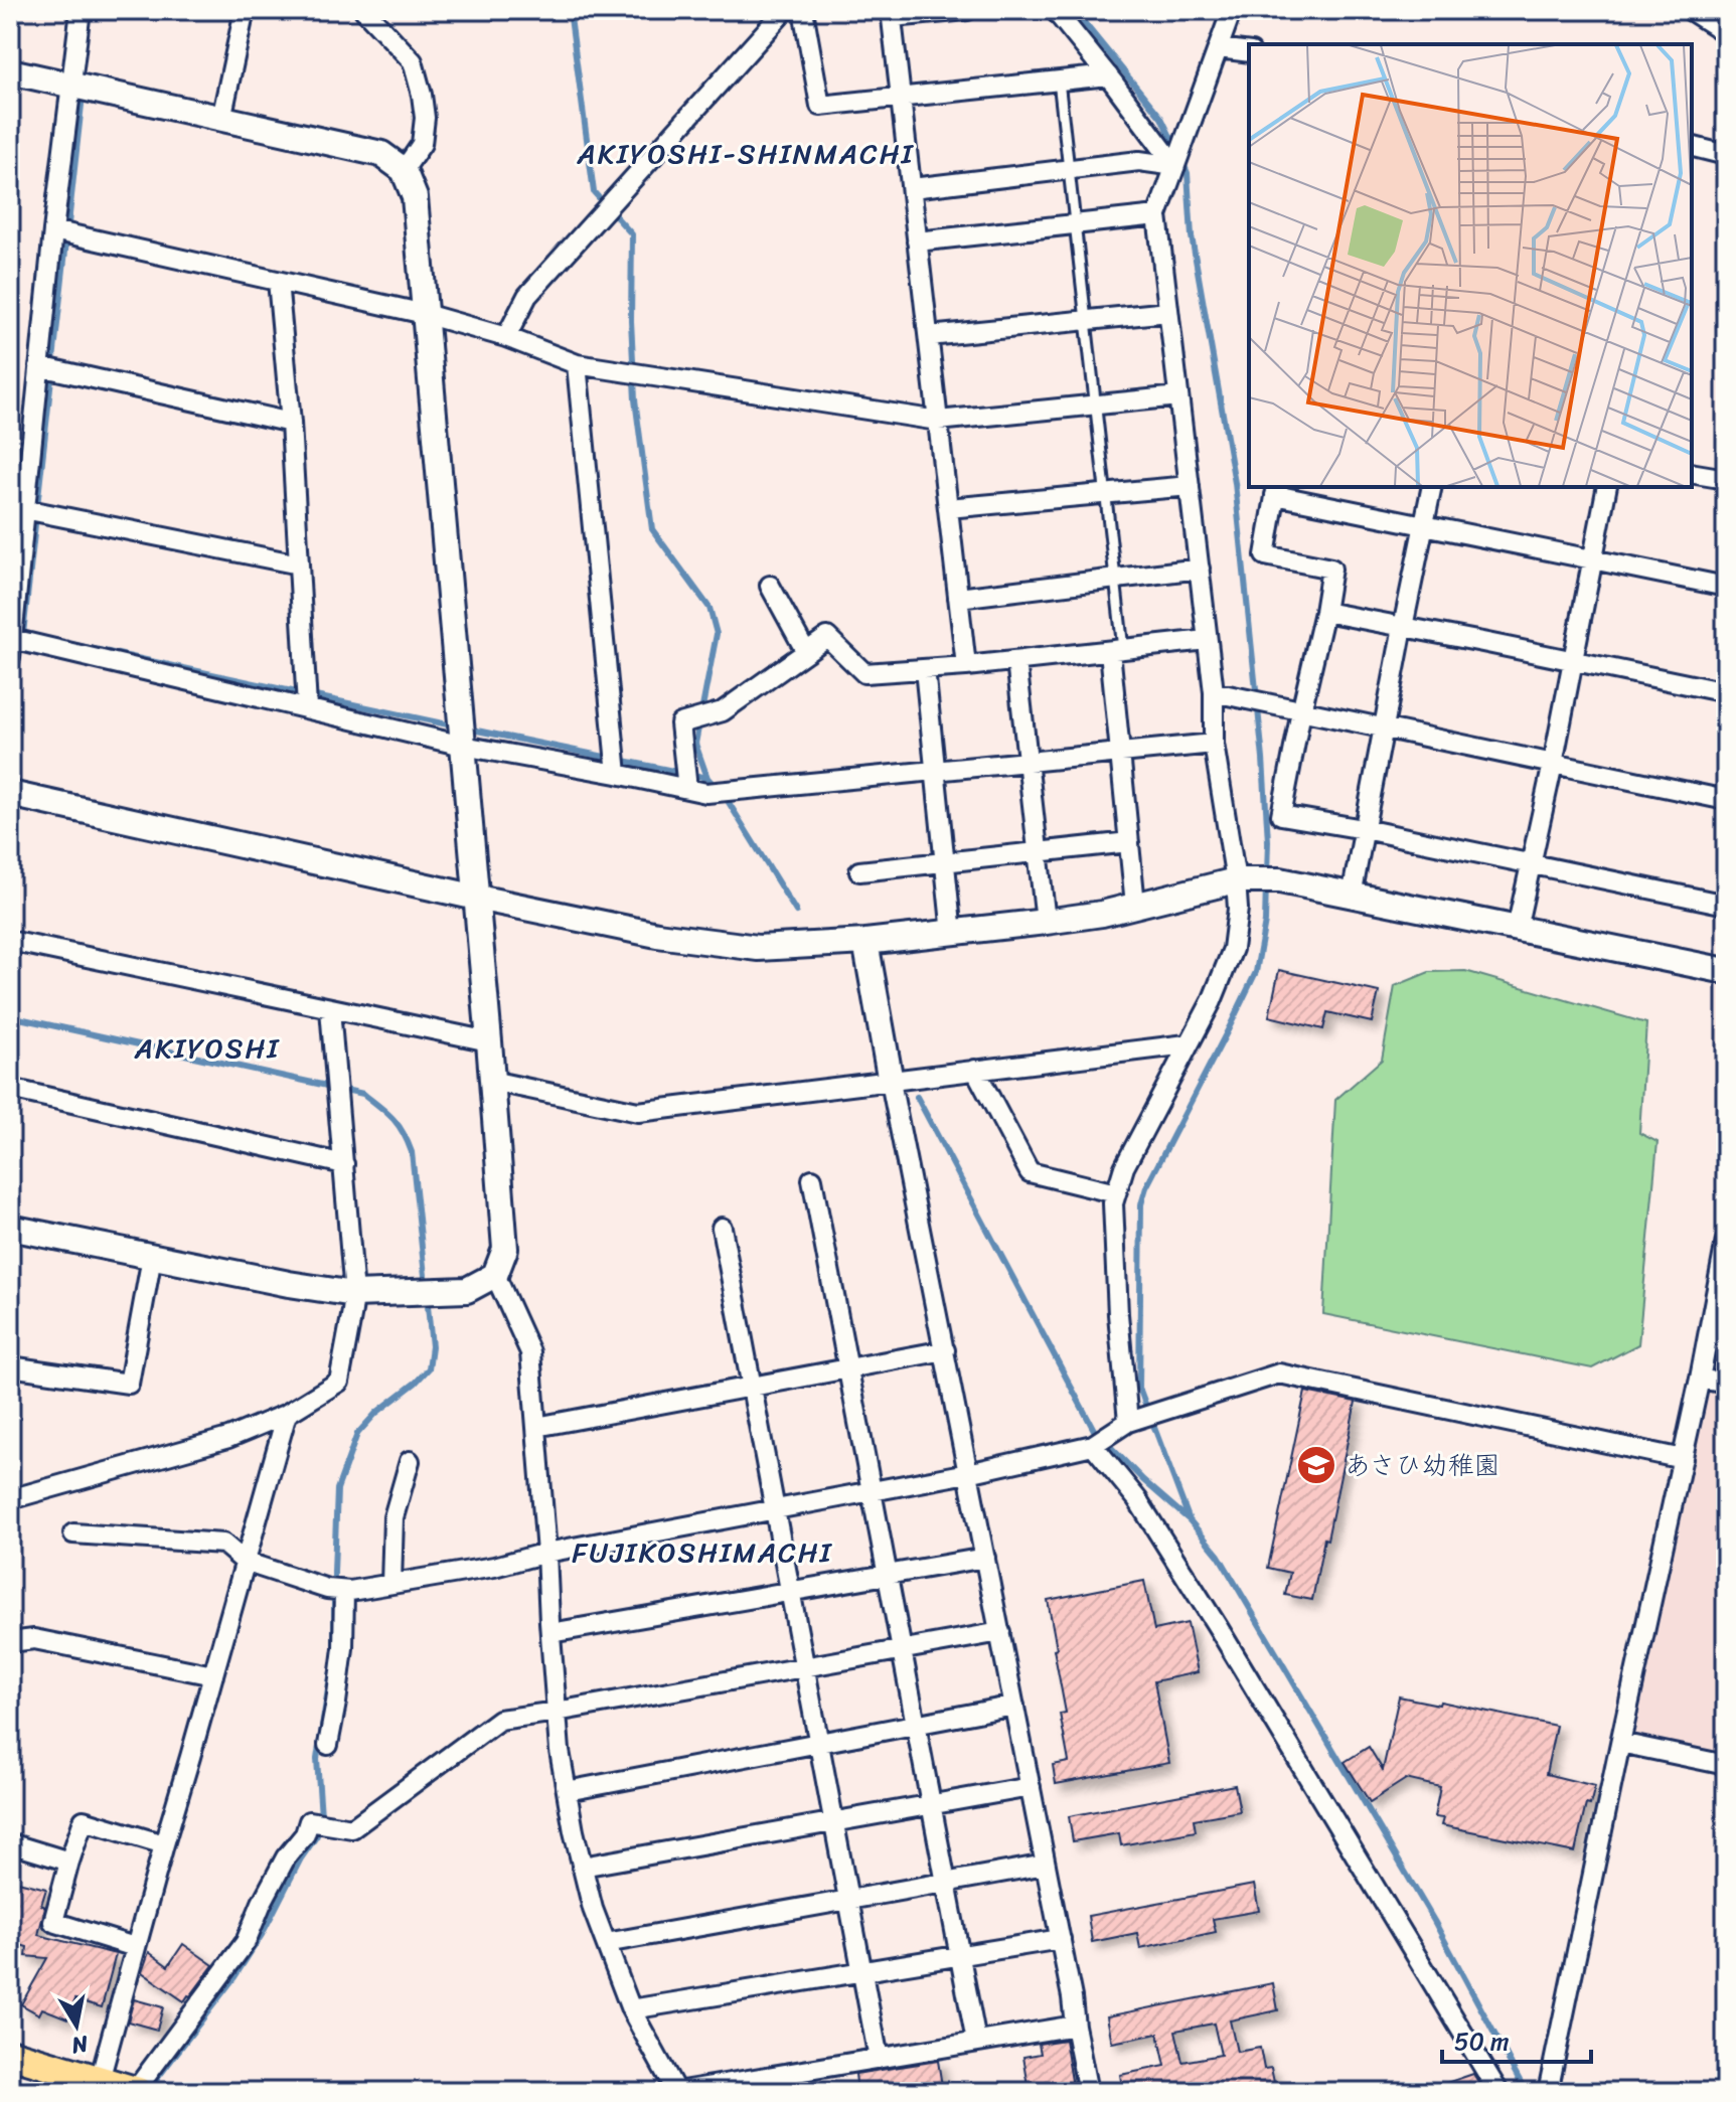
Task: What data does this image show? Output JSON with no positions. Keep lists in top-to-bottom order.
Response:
{
  "districts": ["AKIYOSHI-SHINMACHI", "AKIYOSHI", "FUJIKOSHIMACHI"],
  "places": {
    "school or university": ["あさひ幼稚園"]
  },
  "scale_bar": "50 m",
  "north": "bottom"
}
